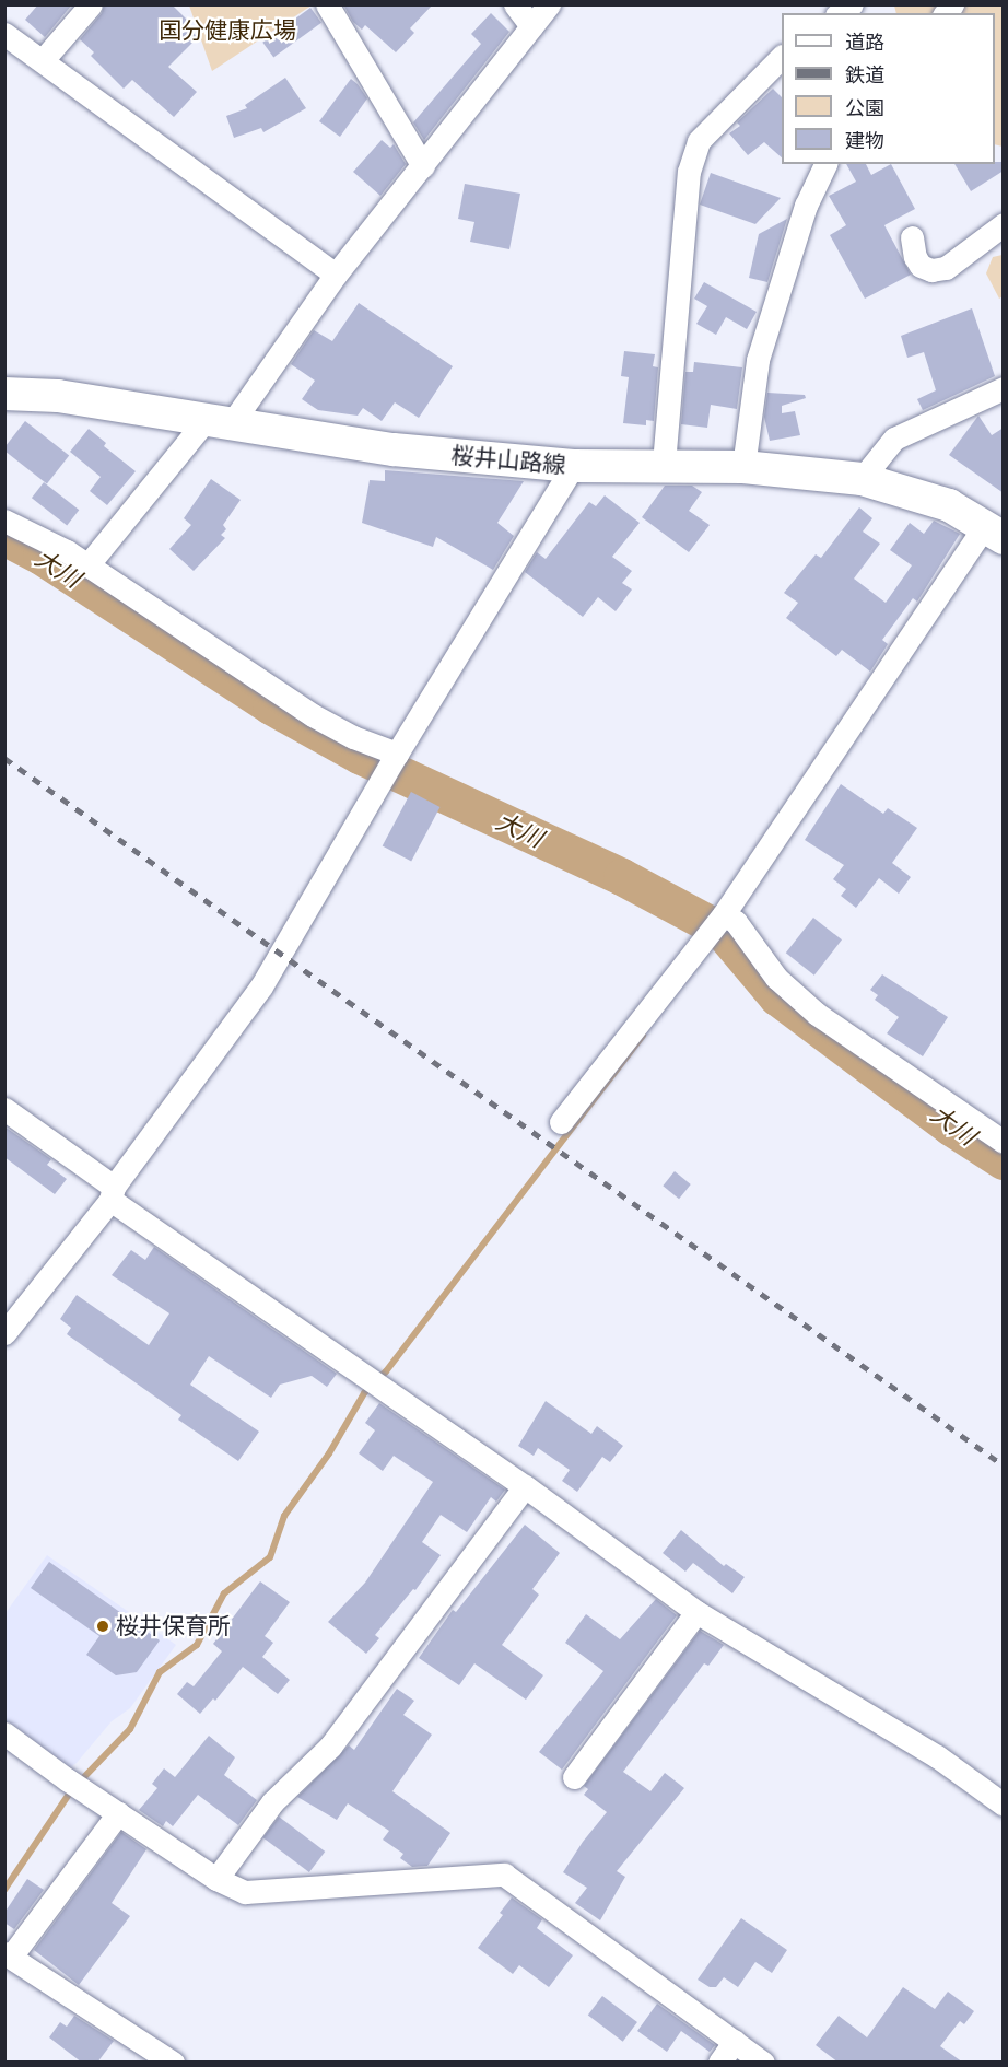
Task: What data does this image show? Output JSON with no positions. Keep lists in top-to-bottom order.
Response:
{
  "streets": {
    "main road": ["桜井山路線"]
  },
  "water": ["大川"],
  "parks": ["国分健康広場"],
  "places": ["桜井保育所"],
  "legend": [
    "道路",
    "鉄道",
    "公園",
    "建物"
  ]
}
